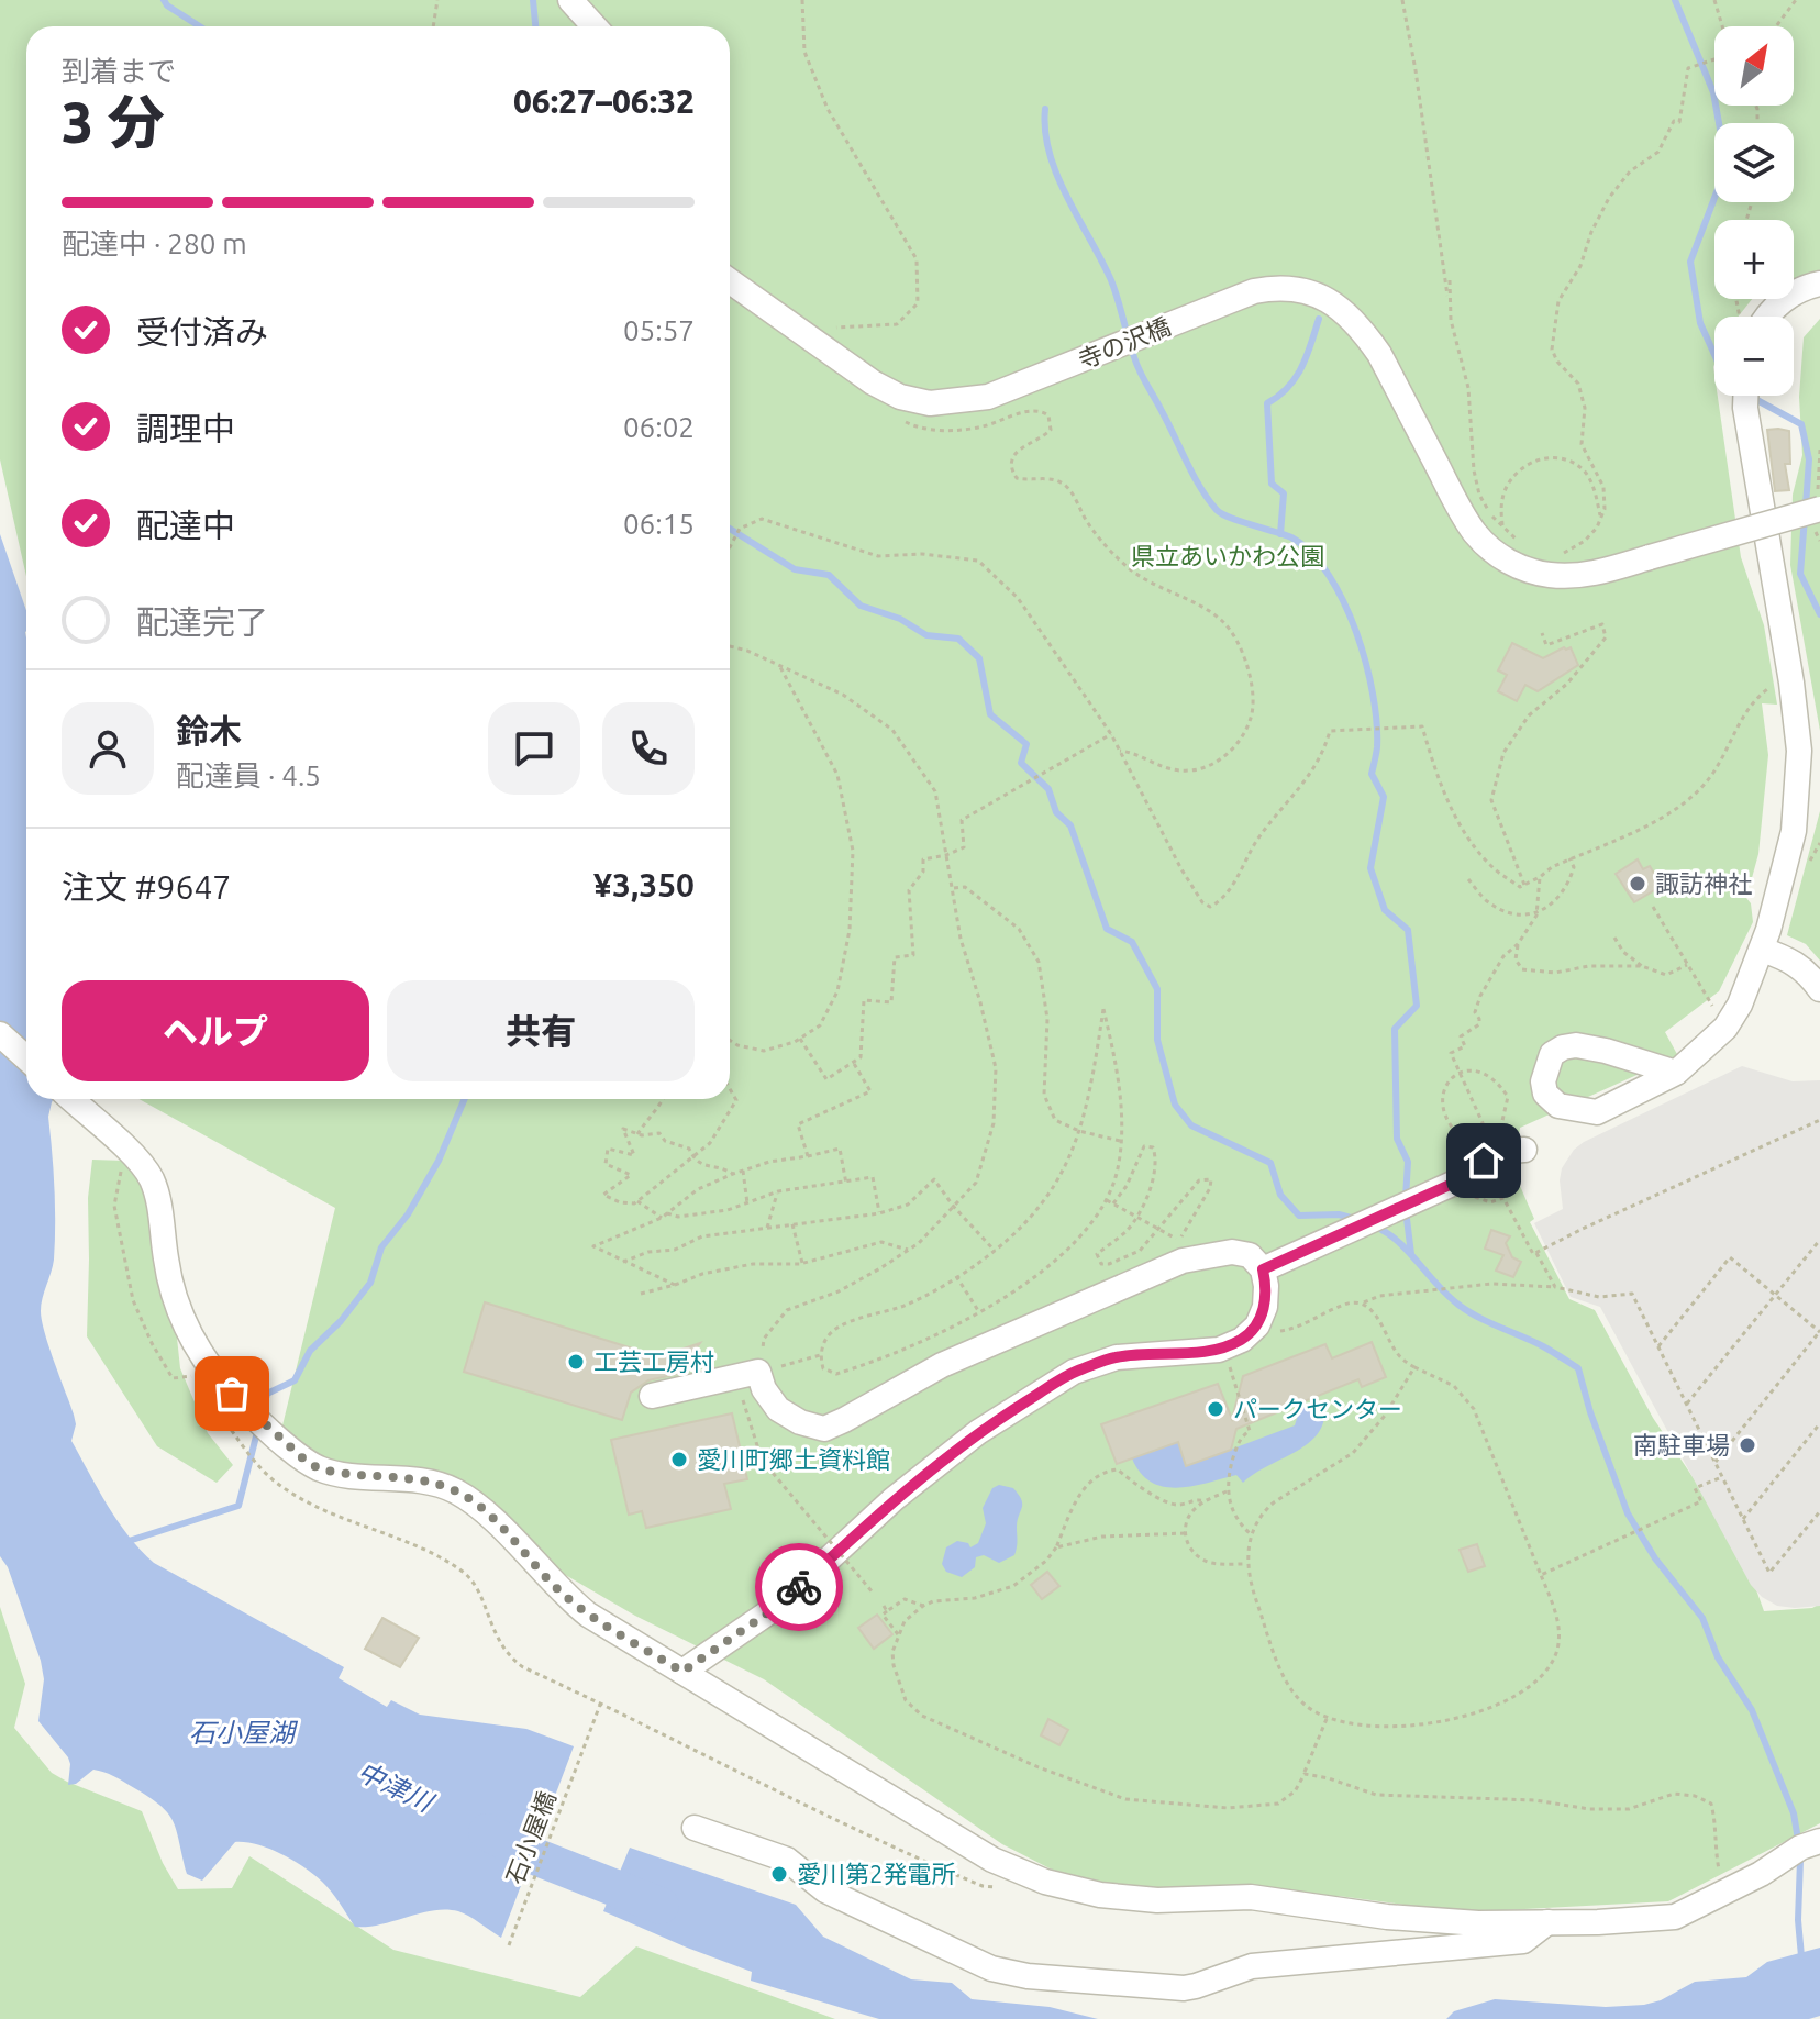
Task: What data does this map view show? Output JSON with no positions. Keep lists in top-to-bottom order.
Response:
{
  "streets": {
    "street": ["寺の沢橋"],
    "path": ["石小屋橋"]
  },
  "water": ["石小屋湖", "中津川"],
  "parks": ["県立あいかわ公園"],
  "places": [
    "諏訪神社",
    "工芸工房村",
    "パークセンター",
    "南駐車場",
    "愛川町郷土資料館",
    "愛川第2発電所"
  ],
  "north": "top right",
  "page": {
    "map_buttons": ["+", "−"],
    "heading": ["3 分", "到着まで", "06:27–06:32"],
    "panel": [
      "鈴木",
      "配達員 · 4.5",
      "注文 #9647",
      "¥3,350"
    ],
    "bar": "配達中 · 280 m",
    "list": [
      ["受付済み", "05:57"],
      ["調理中", "06:02"],
      ["配達中", "06:15"],
      "配達完了"
    ],
    "buttons": ["ヘルプ", "共有"]
  }
}
